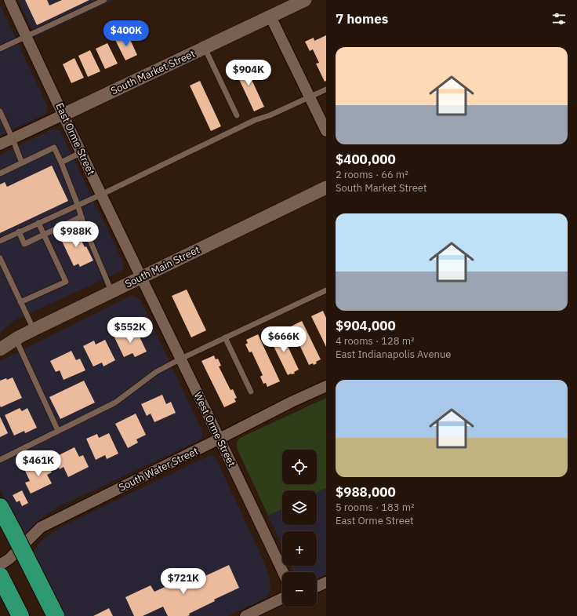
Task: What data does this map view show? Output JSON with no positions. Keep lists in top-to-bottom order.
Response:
{
  "streets": {
    "street": [
      "South Market Street",
      "East Orme Street",
      "South Main Street",
      "West Orme Street",
      "South Water Street"
    ]
  },
  "crossings": [
    ["South Market Street", "East Orme Street"],
    ["East Orme Street", "South Main Street"],
    ["East Orme Street", "West Orme Street"],
    ["South Main Street", "West Orme Street"],
    ["West Orme Street", "South Water Street"]
  ],
  "page": {
    "heading": "7 homes",
    "price": [
      "$400K",
      "$904K",
      "$988K",
      "$552K",
      "$666K",
      "$461K",
      "$721K"
    ],
    "list": [
      {
        "name": "$400,000",
        "note": "2 rooms · 66 m² · South Market Street"
      },
      {
        "name": "$904,000",
        "note": "4 rooms · 128 m² · East Indianapolis Avenue"
      },
      {
        "name": "$988,000",
        "note": "5 rooms · 183 m² · East Orme Street"
      }
    ],
    "map_buttons": ["+", "−"]
  }
}
